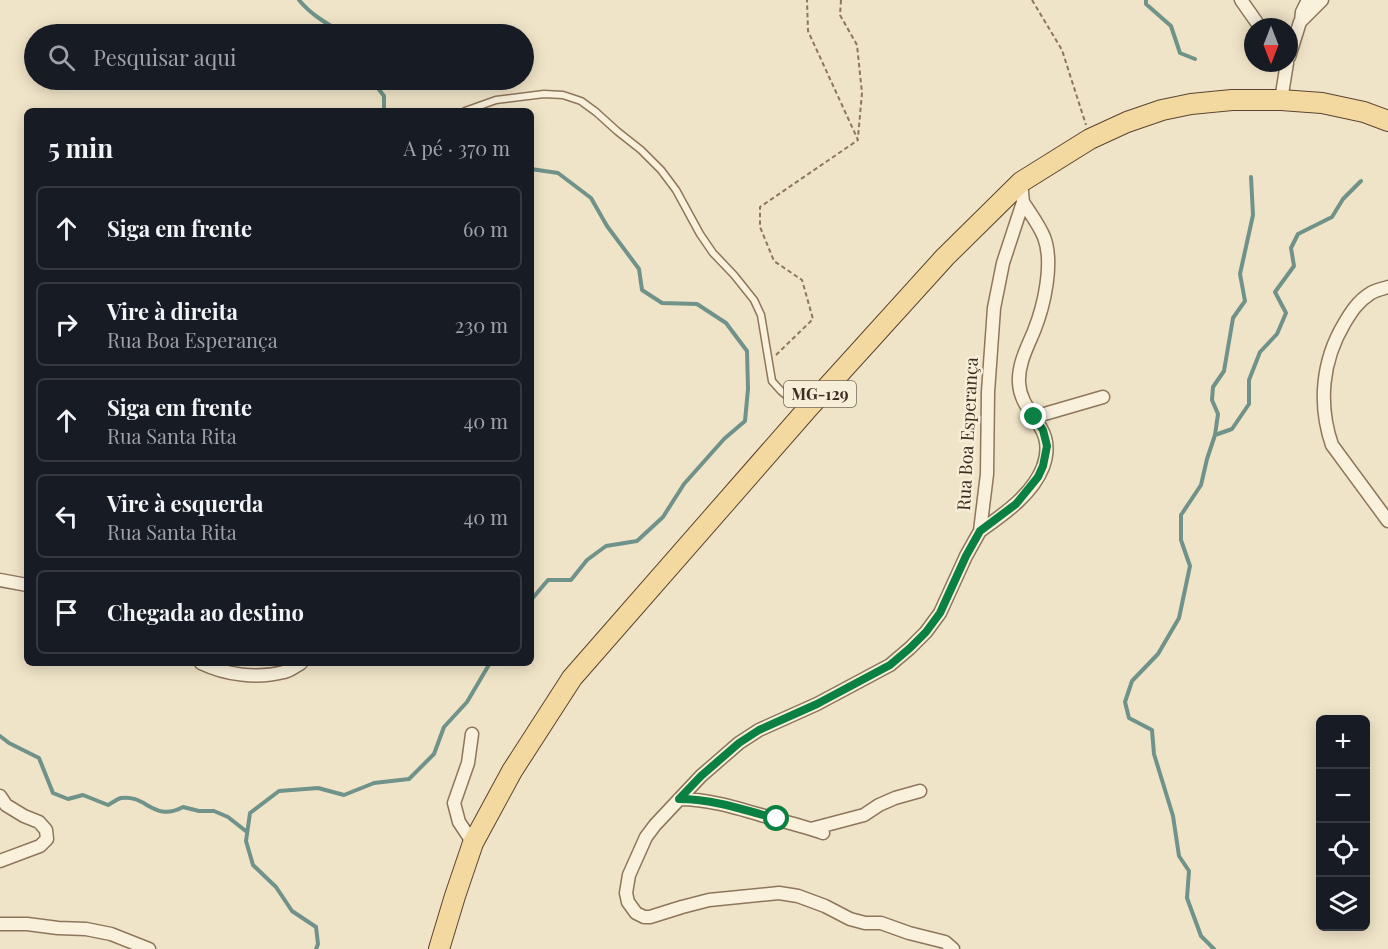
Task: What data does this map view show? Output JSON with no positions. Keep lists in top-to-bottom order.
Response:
{
  "streets": {
    "main road": ["MG-129"],
    "street": ["Rua Boa Esperança"]
  },
  "crossings": [
    ["MG-129", "Rua Boa Esperança"]
  ],
  "north": "bottom",
  "page": {
    "search": "Pesquisar aqui",
    "heading": ["5 min", "A pé · 370 m"],
    "list": [
      ["Siga em frente", "60 m"],
      ["Vire à direita", "Rua Boa Esperança", "230 m"],
      ["Siga em frente", "Rua Santa Rita", "40 m"],
      ["Vire à esquerda", "Rua Santa Rita", "40 m"],
      "Chegada ao destino"
    ],
    "map_buttons": ["+", "−"]
  }
}
